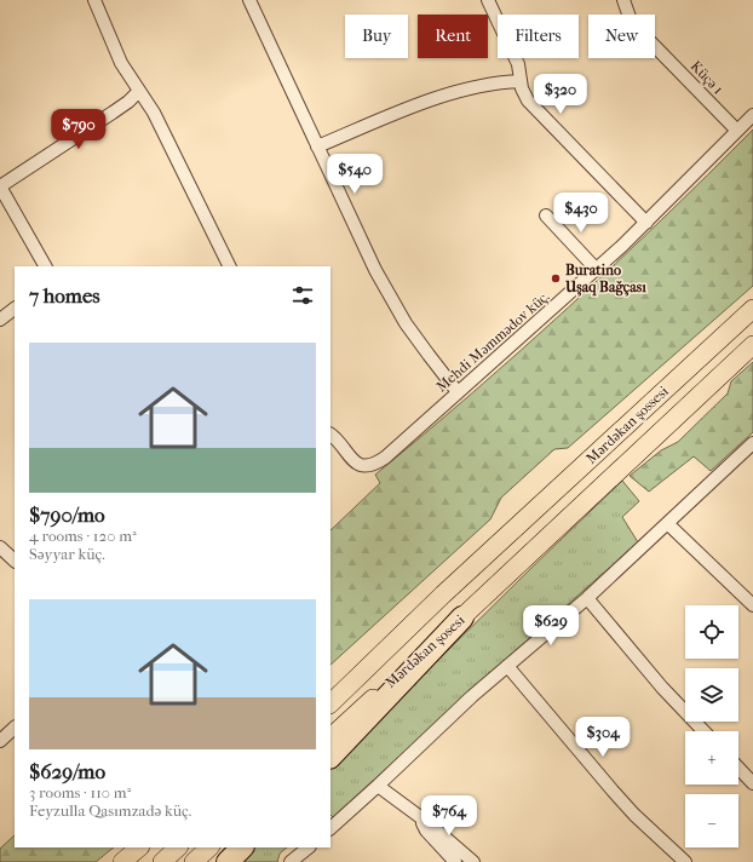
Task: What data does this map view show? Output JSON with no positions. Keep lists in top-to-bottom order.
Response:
{
  "streets": {
    "main road": ["Mərdəkan şossesi", "Mərdəkan şosesi"],
    "street": ["Küçə 1", "Mehdi Məmmədov küç."]
  },
  "crossings": [
    ["Küçə 1", "Mehdi Məmmədov küç."],
    ["Mərdəkan şossesi", "Mərdəkan şosesi"]
  ],
  "places": ["Buratino Uşaq Bağçası"],
  "page": {
    "chip": [
      "Buy",
      "Rent",
      "Filters",
      "New"
    ],
    "price": [
      "$320",
      "$790",
      "$540",
      "$430",
      "$629",
      "$304",
      "$764"
    ],
    "heading": "7 homes",
    "list": [
      {
        "name": "$790/mo",
        "note": "4 rooms · 120 m² · Səyyar küç."
      },
      {
        "name": "$629/mo",
        "note": "3 rooms · 110 m² · Feyzulla Qasımzadə küç."
      }
    ],
    "map_buttons": ["+", "−"]
  }
}
